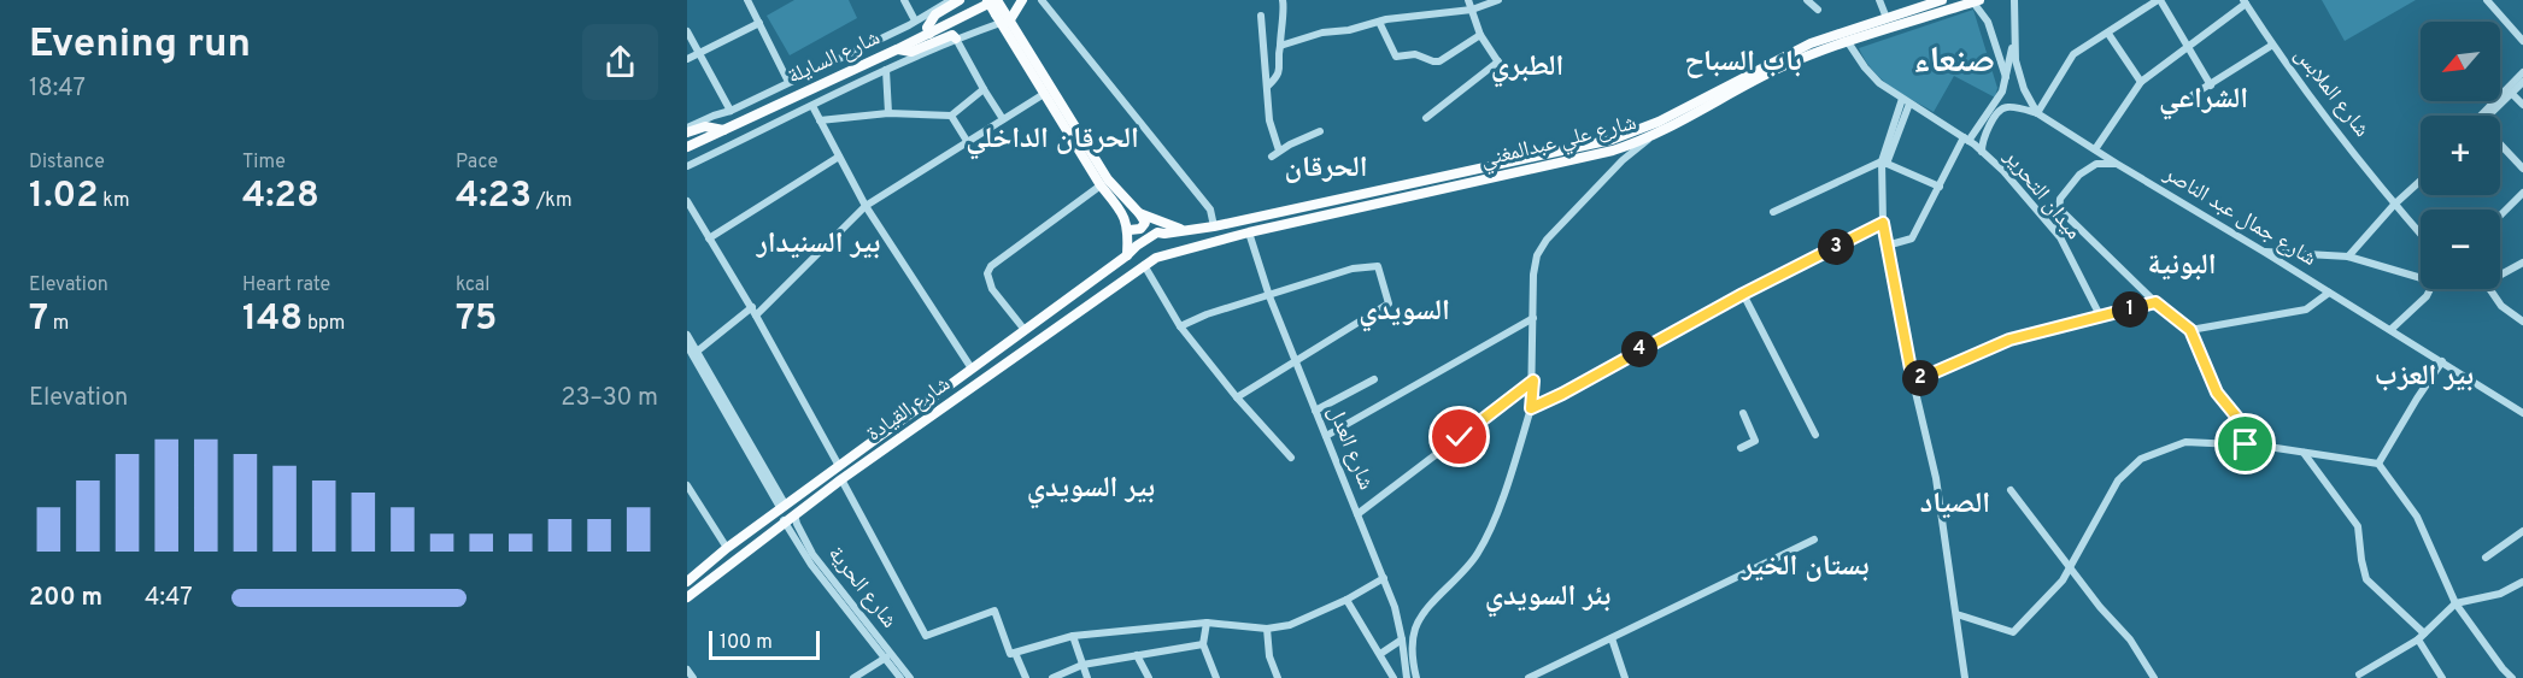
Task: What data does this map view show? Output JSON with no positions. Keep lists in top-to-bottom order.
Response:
{
  "streets": {
    "main road": ["شارع السايلة", "شارع علي عبدالمغني", "شارع القيادة"],
    "street": [
      "شارع الملابس",
      "ميدان التحرير",
      "شارع جمال عبد الناصر",
      "شارع العدل",
      "شارع الحرية"
    ]
  },
  "crossings": [
    ["شارع علي عبدالمغني", "ميدان التحرير"],
    ["شارع علي عبدالمغني", "شارع القيادة"],
    ["شارع علي عبدالمغني", "شارع العدل"],
    ["شارع القيادة", "شارع الحرية"]
  ],
  "districts": [
    "صنعاء",
    "باب السباح",
    "الطبري",
    "الشراعي",
    "الحرقان الداخلي",
    "الحرقان",
    "بير السنيدار",
    "البونية",
    "السويدي",
    "بير العزب",
    "بير السويدي",
    "الصياد",
    "بستان الخير",
    "بئر السويدي"
  ],
  "scale_bar": "100 m",
  "north": "bottom left",
  "page": {
    "heading": ["Evening run", "18:47"],
    "map_buttons": ["+", "−"],
    "stats": [
      ["Distance", "1.02 km"],
      ["Time", "4:28"],
      ["Pace", "4:23 /km"],
      ["Elevation", "7 m"],
      ["Heart rate", "148 bpm"],
      ["kcal", "75"]
    ],
    "pins": [
      "3",
      "1",
      "4",
      "2"
    ],
    "chart": ["Elevation", "23–30 m"],
    "list": [
      {
        "name": "200 m",
        "note": "4:47"
      }
    ],
    "scale": "100 m"
  }
}
